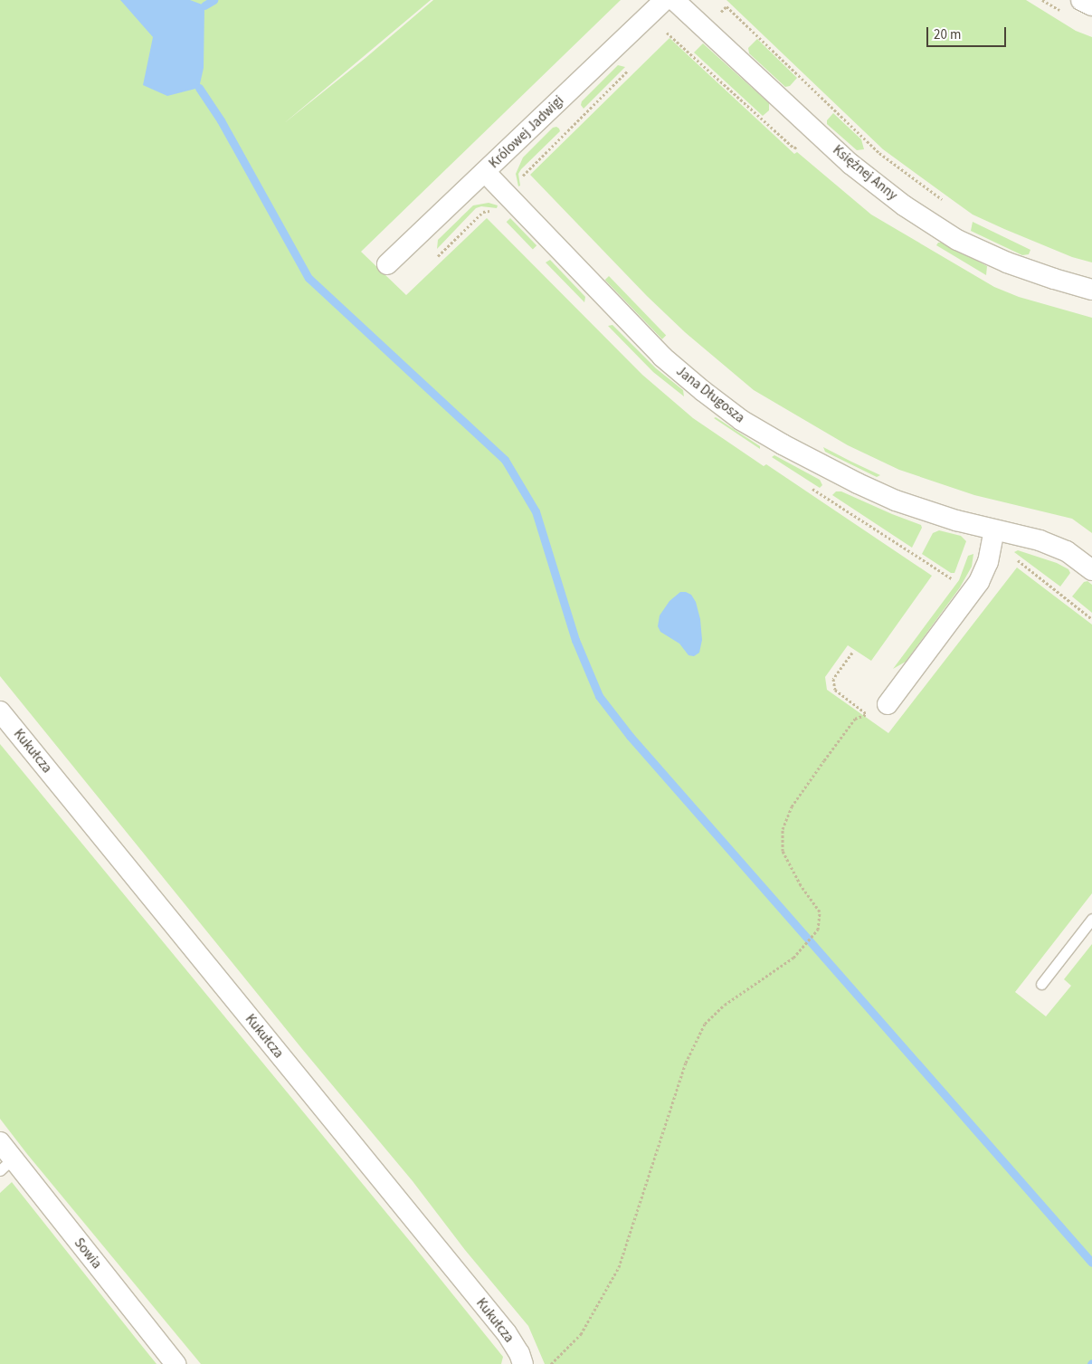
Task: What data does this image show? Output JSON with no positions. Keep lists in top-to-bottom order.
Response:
{
  "streets": {
    "street": [
      "Królowej Jadwigi",
      "Księżnej Anny",
      "Jana Długosza",
      "Kukułcza",
      "Sowia"
    ]
  },
  "crossings": [
    ["Królowej Jadwigi", "Jana Długosza"]
  ],
  "scale_bar": "20 m"
}
